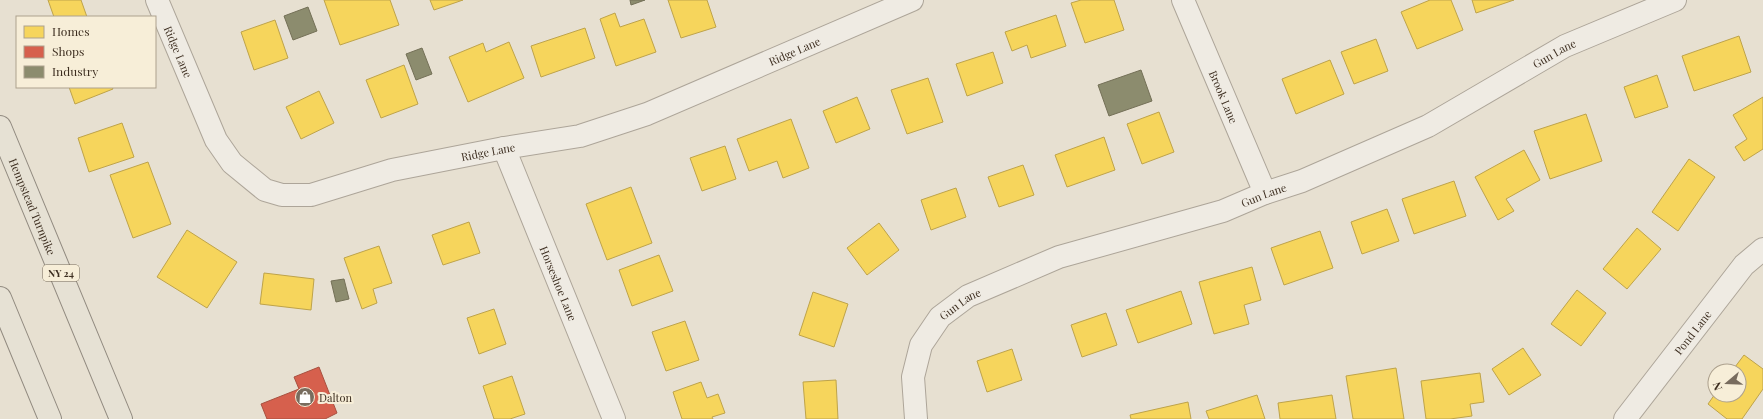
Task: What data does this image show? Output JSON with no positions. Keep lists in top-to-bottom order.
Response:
{
  "streets": {
    "main road": ["Hempstead Turnpike", "NY 24"],
    "street": [
      "Ridge Lane",
      "Gun Lane",
      "Brook Lane",
      "Horseshoe Lane",
      "Pond Lane"
    ]
  },
  "crossings": [
    ["Ridge Lane", "Horseshoe Lane"],
    ["Gun Lane", "Brook Lane"]
  ],
  "places": {
    "shop": ["Dalton"]
  },
  "legend": ["Homes", "Shops", "Industry"],
  "north": "left"
}
